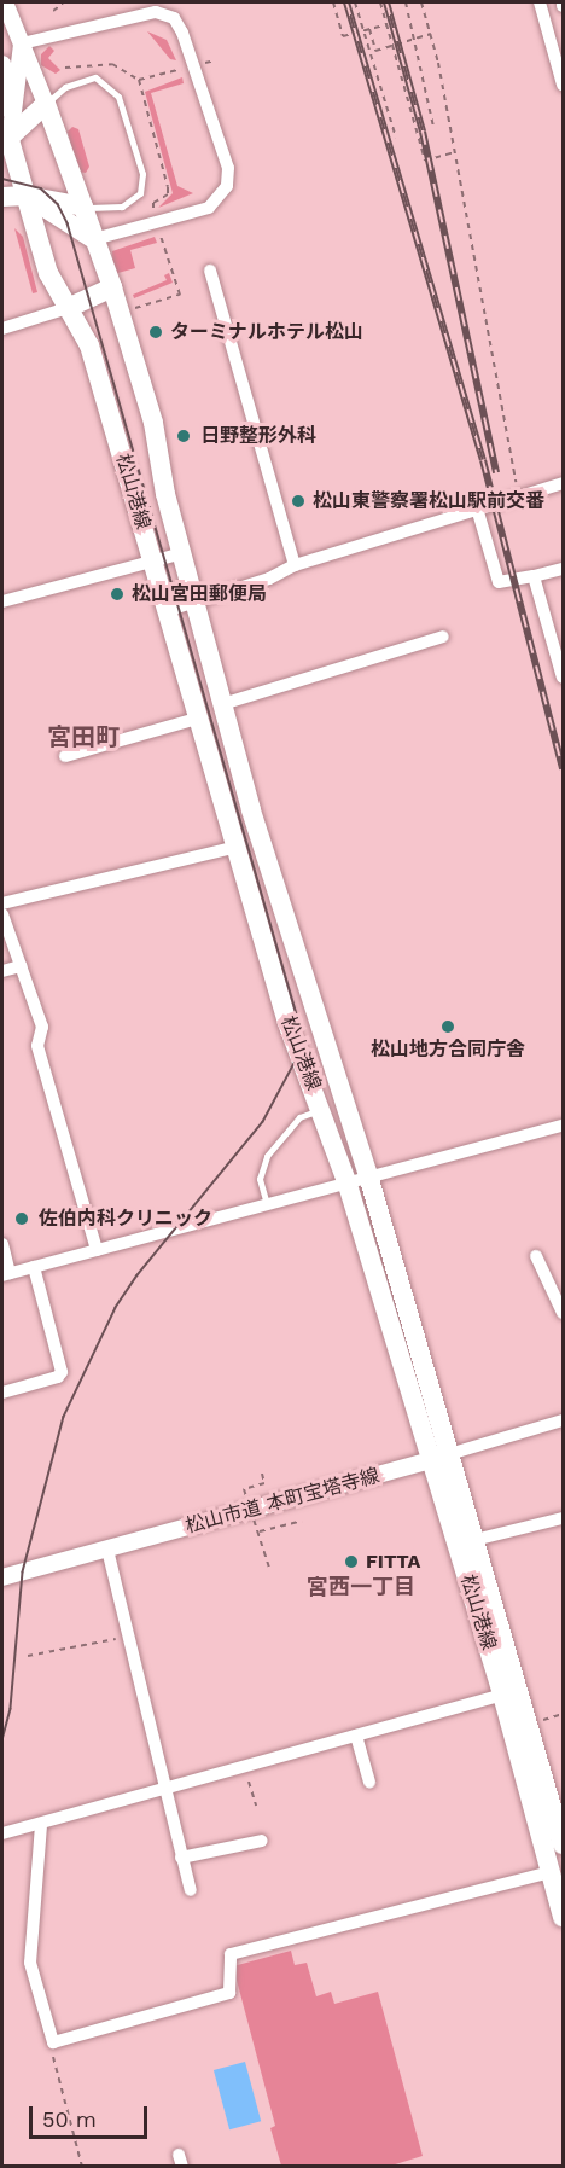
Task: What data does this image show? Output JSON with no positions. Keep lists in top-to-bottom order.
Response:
{
  "streets": {
    "main road": ["松山港線"],
    "street": ["松山市道 本町宝塔寺線"]
  },
  "crossings": [
    ["松山港線", "松山市道 本町宝塔寺線"]
  ],
  "districts": ["宮田町", "宮西一丁目"],
  "places": [
    "ターミナルホテル松山",
    "日野整形外科",
    "松山東警察署松山駅前交番",
    "松山宮田郵便局",
    "松山地方合同庁舎",
    "佐伯内科クリニック",
    "FITTA"
  ],
  "scale_bar": "50 m"
}
